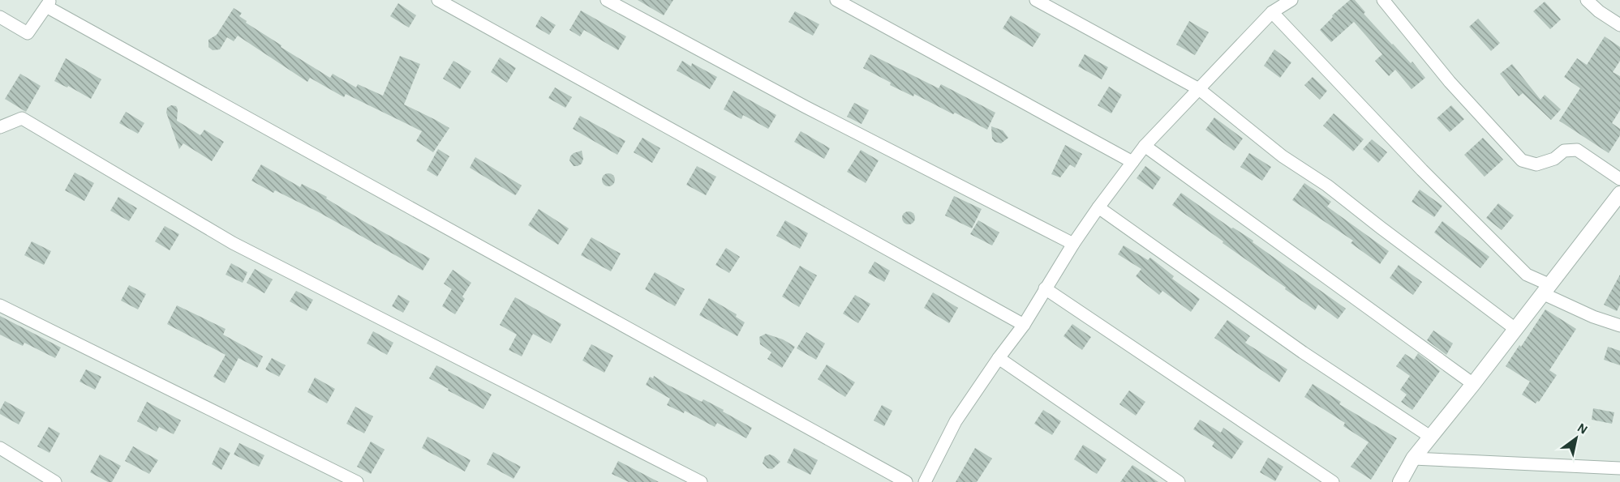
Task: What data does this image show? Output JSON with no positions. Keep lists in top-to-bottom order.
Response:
{
  "north": "top right"
}
